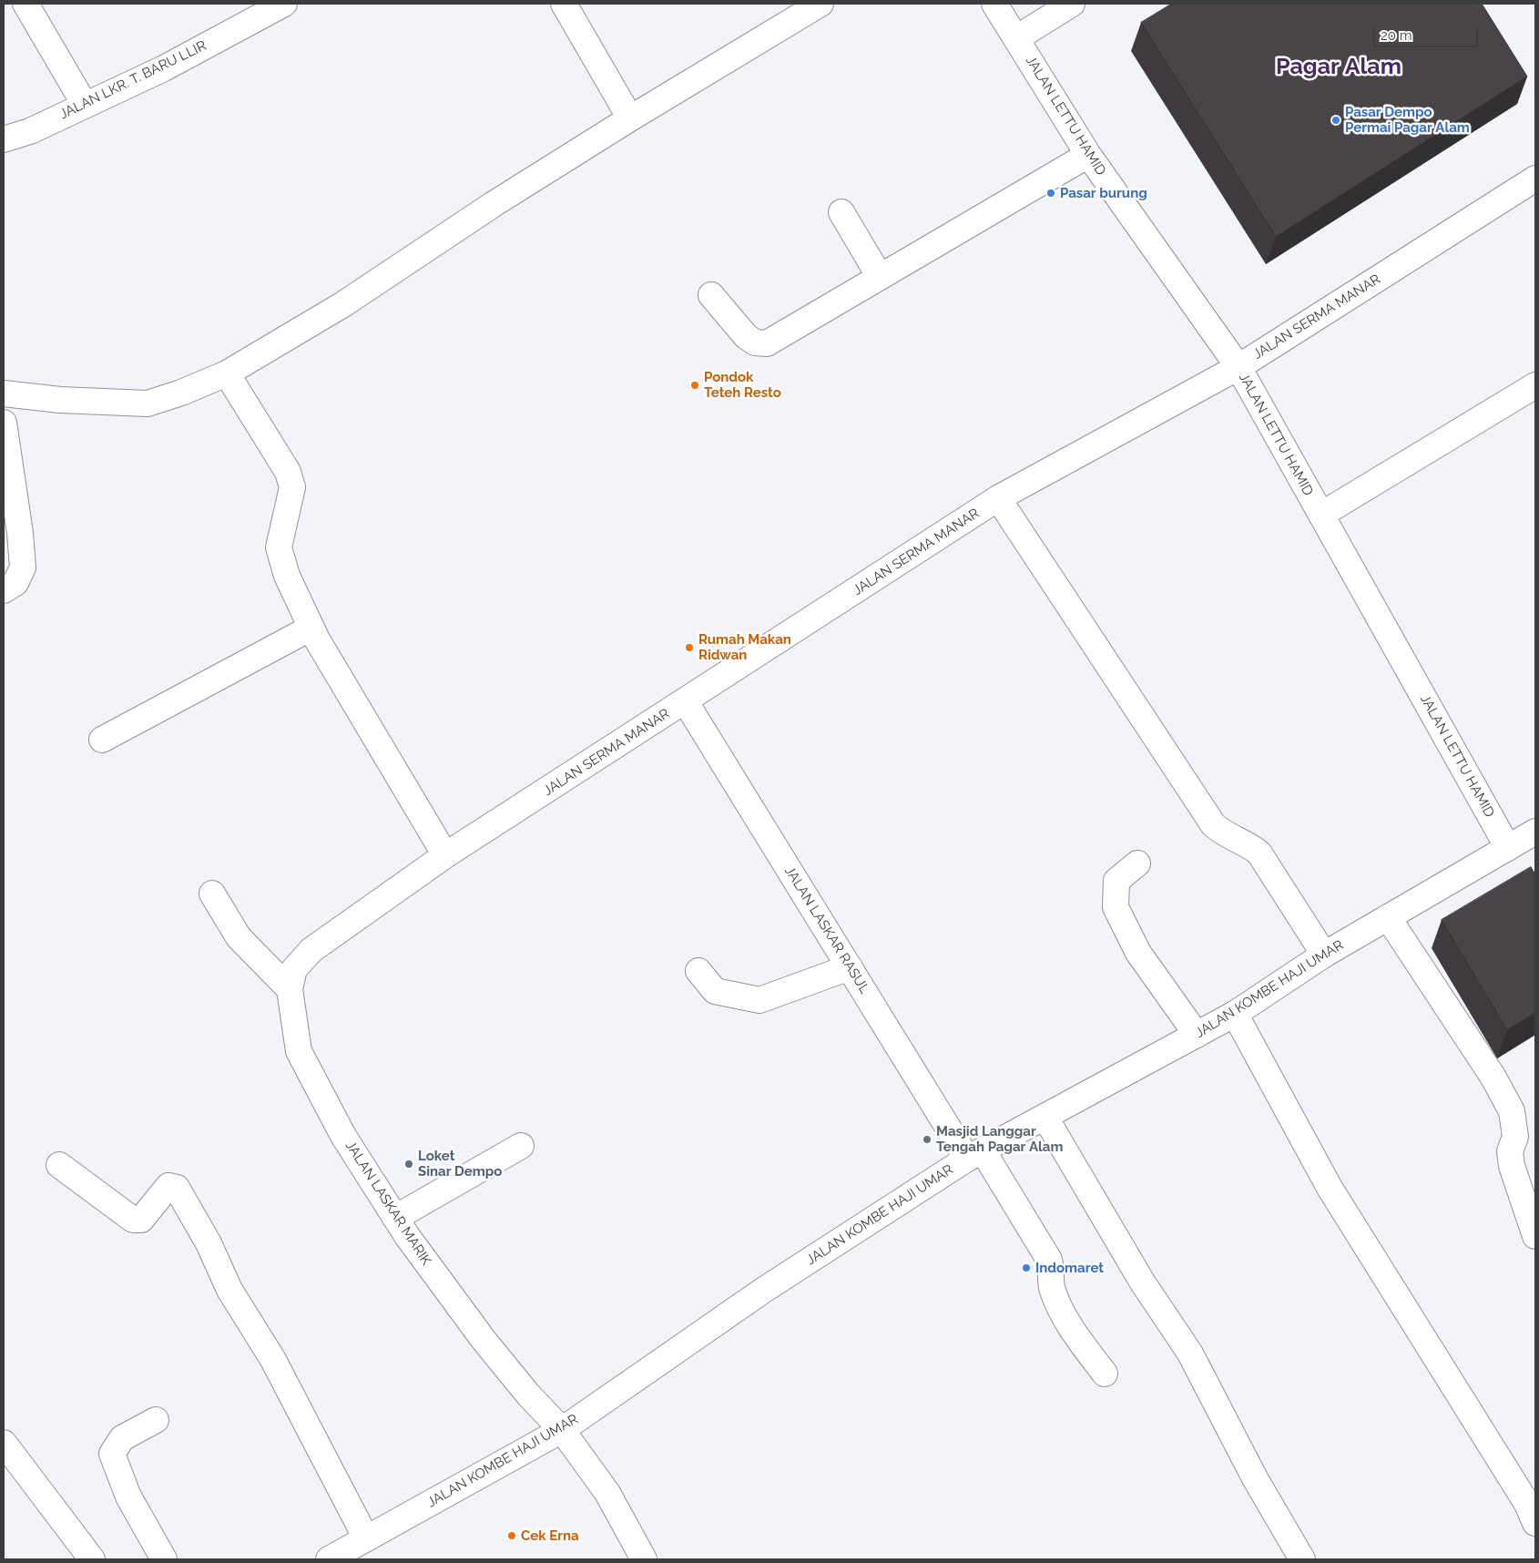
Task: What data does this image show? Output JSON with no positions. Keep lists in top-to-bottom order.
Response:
{
  "streets": {
    "street": [
      "JALAN LKR. T. BARU LLIR",
      "JALAN LETTU HAMID",
      "JALAN SERMA MANAR",
      "JALAN LASKAR RASUL",
      "JALAN KOMBE HAJI UMAR",
      "JALAN LASKAR MARIK"
    ]
  },
  "crossings": [
    ["JALAN LETTU HAMID", "JALAN SERMA MANAR"],
    ["JALAN LETTU HAMID", "JALAN KOMBE HAJI UMAR"],
    ["JALAN SERMA MANAR", "JALAN LASKAR RASUL"],
    ["JALAN SERMA MANAR", "JALAN LASKAR MARIK"],
    ["JALAN LASKAR RASUL", "JALAN KOMBE HAJI UMAR"],
    ["JALAN KOMBE HAJI UMAR", "JALAN LASKAR MARIK"]
  ],
  "districts": ["Pagar Alam"],
  "places": [
    "Pasar Dempo Permai Pagar Alam",
    "Pasar burung",
    "Pondok Teteh Resto",
    "Rumah Makan Ridwan",
    "Masjid Langgar Tengah Pagar Alam",
    "Loket Sinar Dempo",
    "Indomaret",
    "Cek Erna"
  ],
  "scale_bar": "20 m"
}
